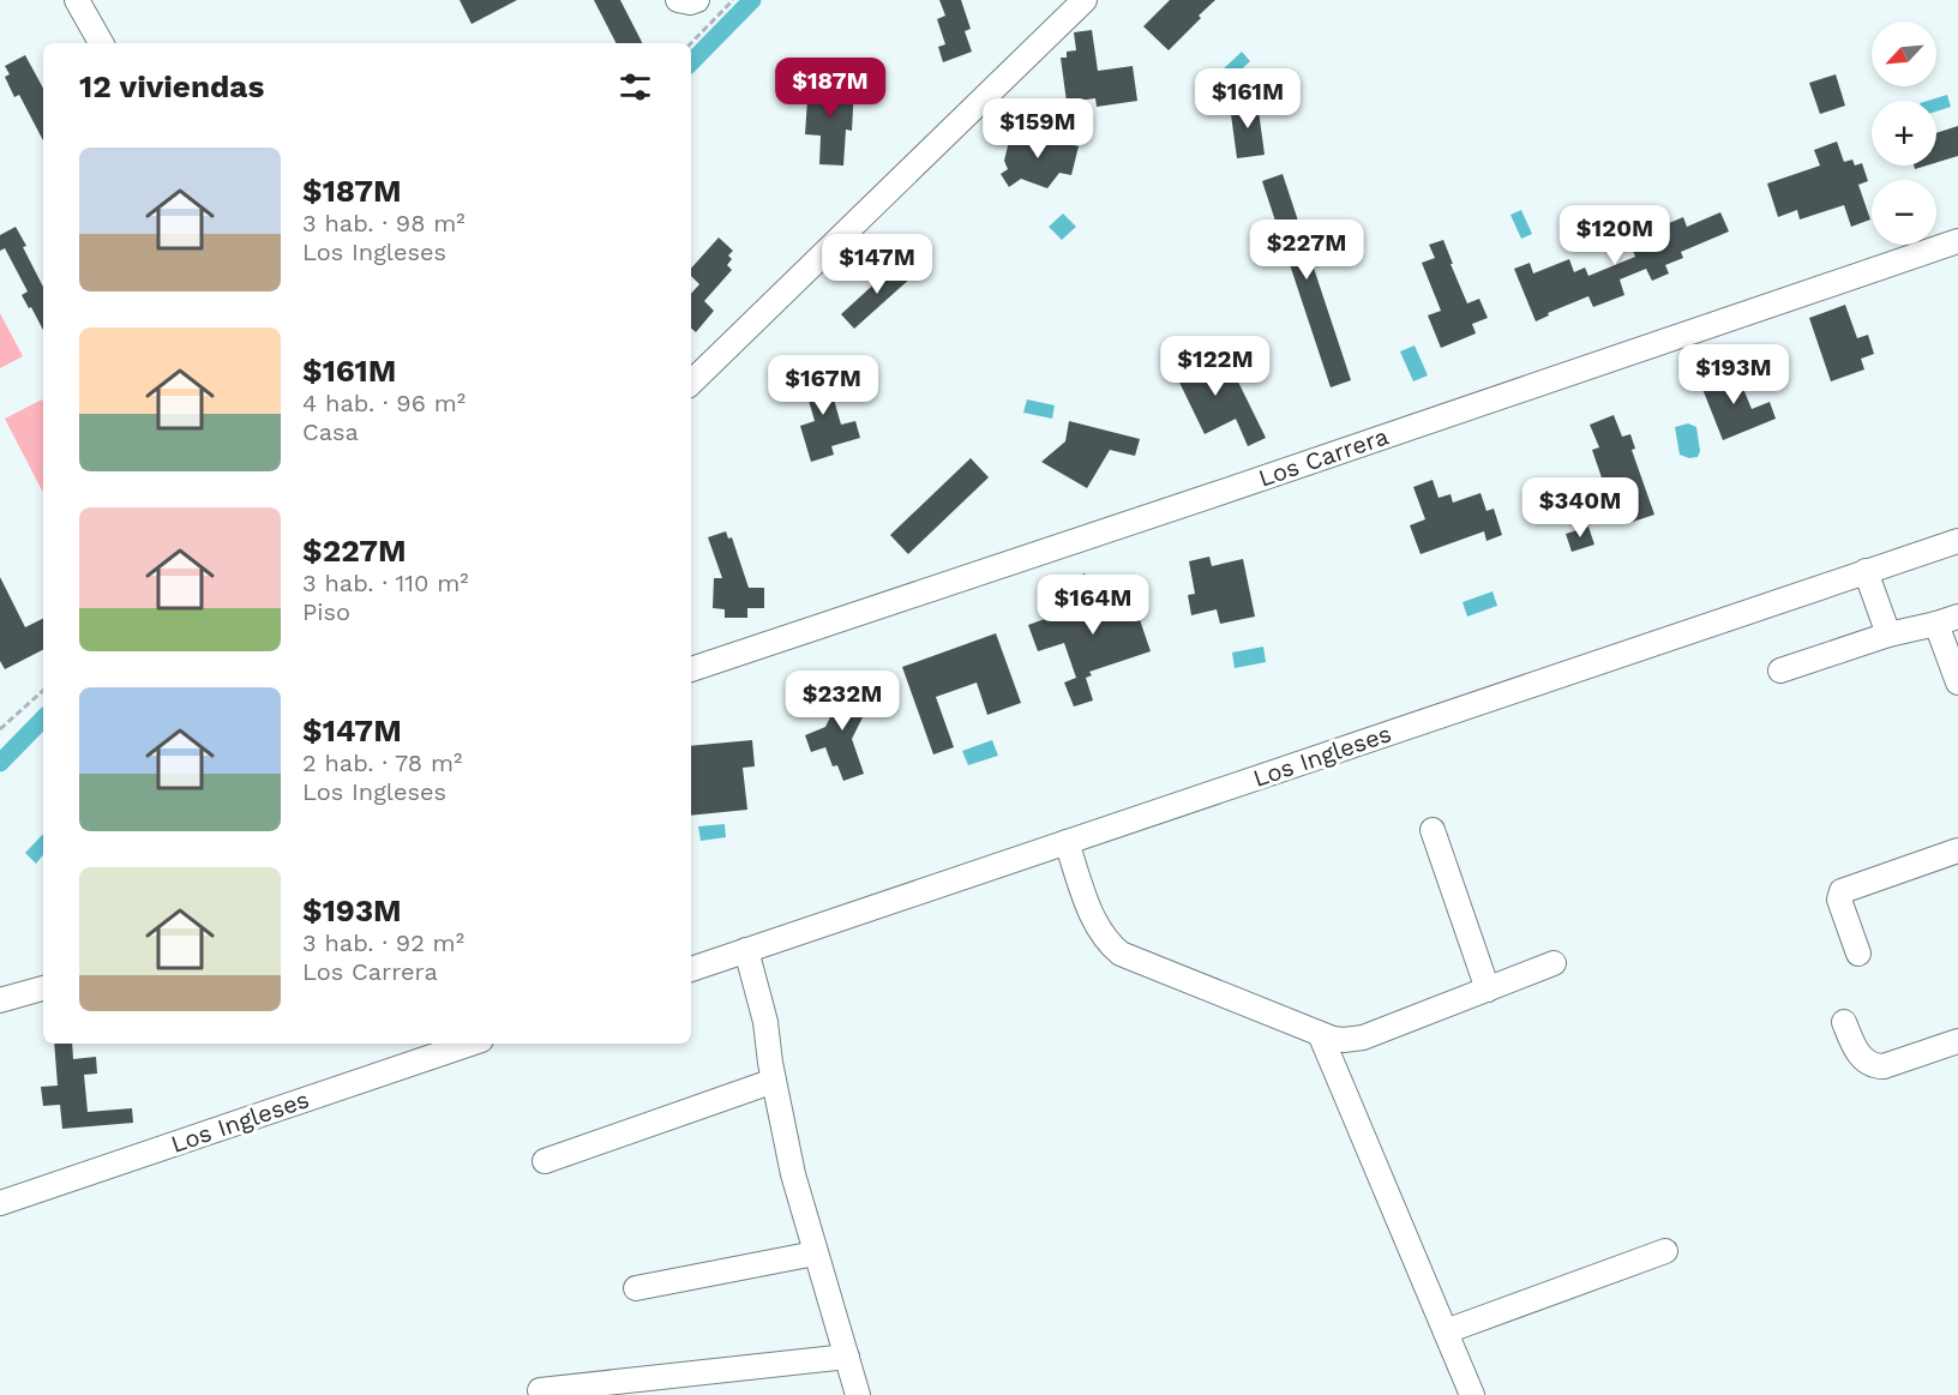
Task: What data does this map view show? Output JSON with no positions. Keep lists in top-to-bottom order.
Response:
{
  "streets": {
    "street": ["Los Carrera", "Los Ingleses"]
  },
  "north": "bottom left",
  "page": {
    "map_buttons": ["+", "−"],
    "heading": "12 viviendas",
    "price": [
      "$187M",
      "$161M",
      "$159M",
      "$120M",
      "$227M",
      "$147M",
      "$122M",
      "$193M",
      "$167M",
      "$340M",
      "$164M",
      "$232M"
    ],
    "list": [
      {
        "name": "$187M",
        "note": "3 hab. · 98 m² · Los Ingleses"
      },
      {
        "name": "$161M",
        "note": "4 hab. · 96 m² · Casa"
      },
      {
        "name": "$227M",
        "note": "3 hab. · 110 m² · Piso"
      },
      {
        "name": "$147M",
        "note": "2 hab. · 78 m² · Los Ingleses"
      },
      {
        "name": "$193M",
        "note": "3 hab. · 92 m² · Los Carrera"
      }
    ]
  }
}
